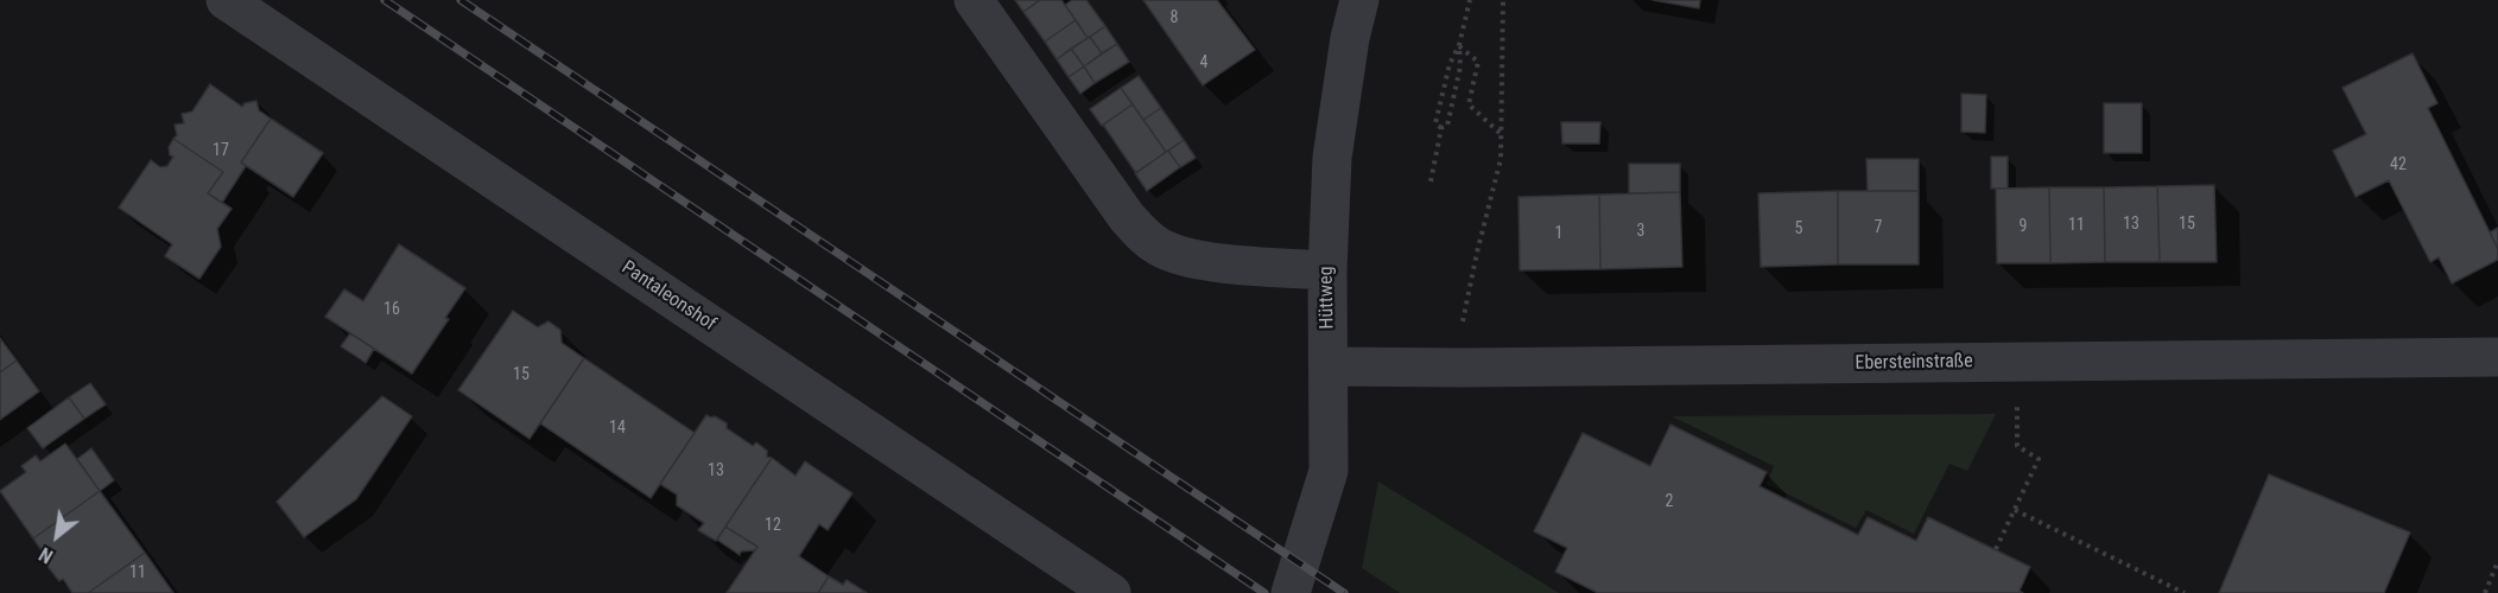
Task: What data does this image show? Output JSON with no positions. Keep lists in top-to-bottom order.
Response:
{
  "streets": {
    "street": ["Pantaleonshof", "Hüttweg", "Ebersteinstraße"]
  },
  "crossings": [
    ["Hüttweg", "Ebersteinstraße"]
  ],
  "house_numbers": [
    "8",
    "4",
    "17",
    "42",
    "13",
    "15",
    "11",
    "9",
    "7",
    "5",
    "3",
    "1",
    "16",
    "15",
    "14",
    "13",
    "2",
    "12",
    "11"
  ],
  "north": "bottom left"
}
